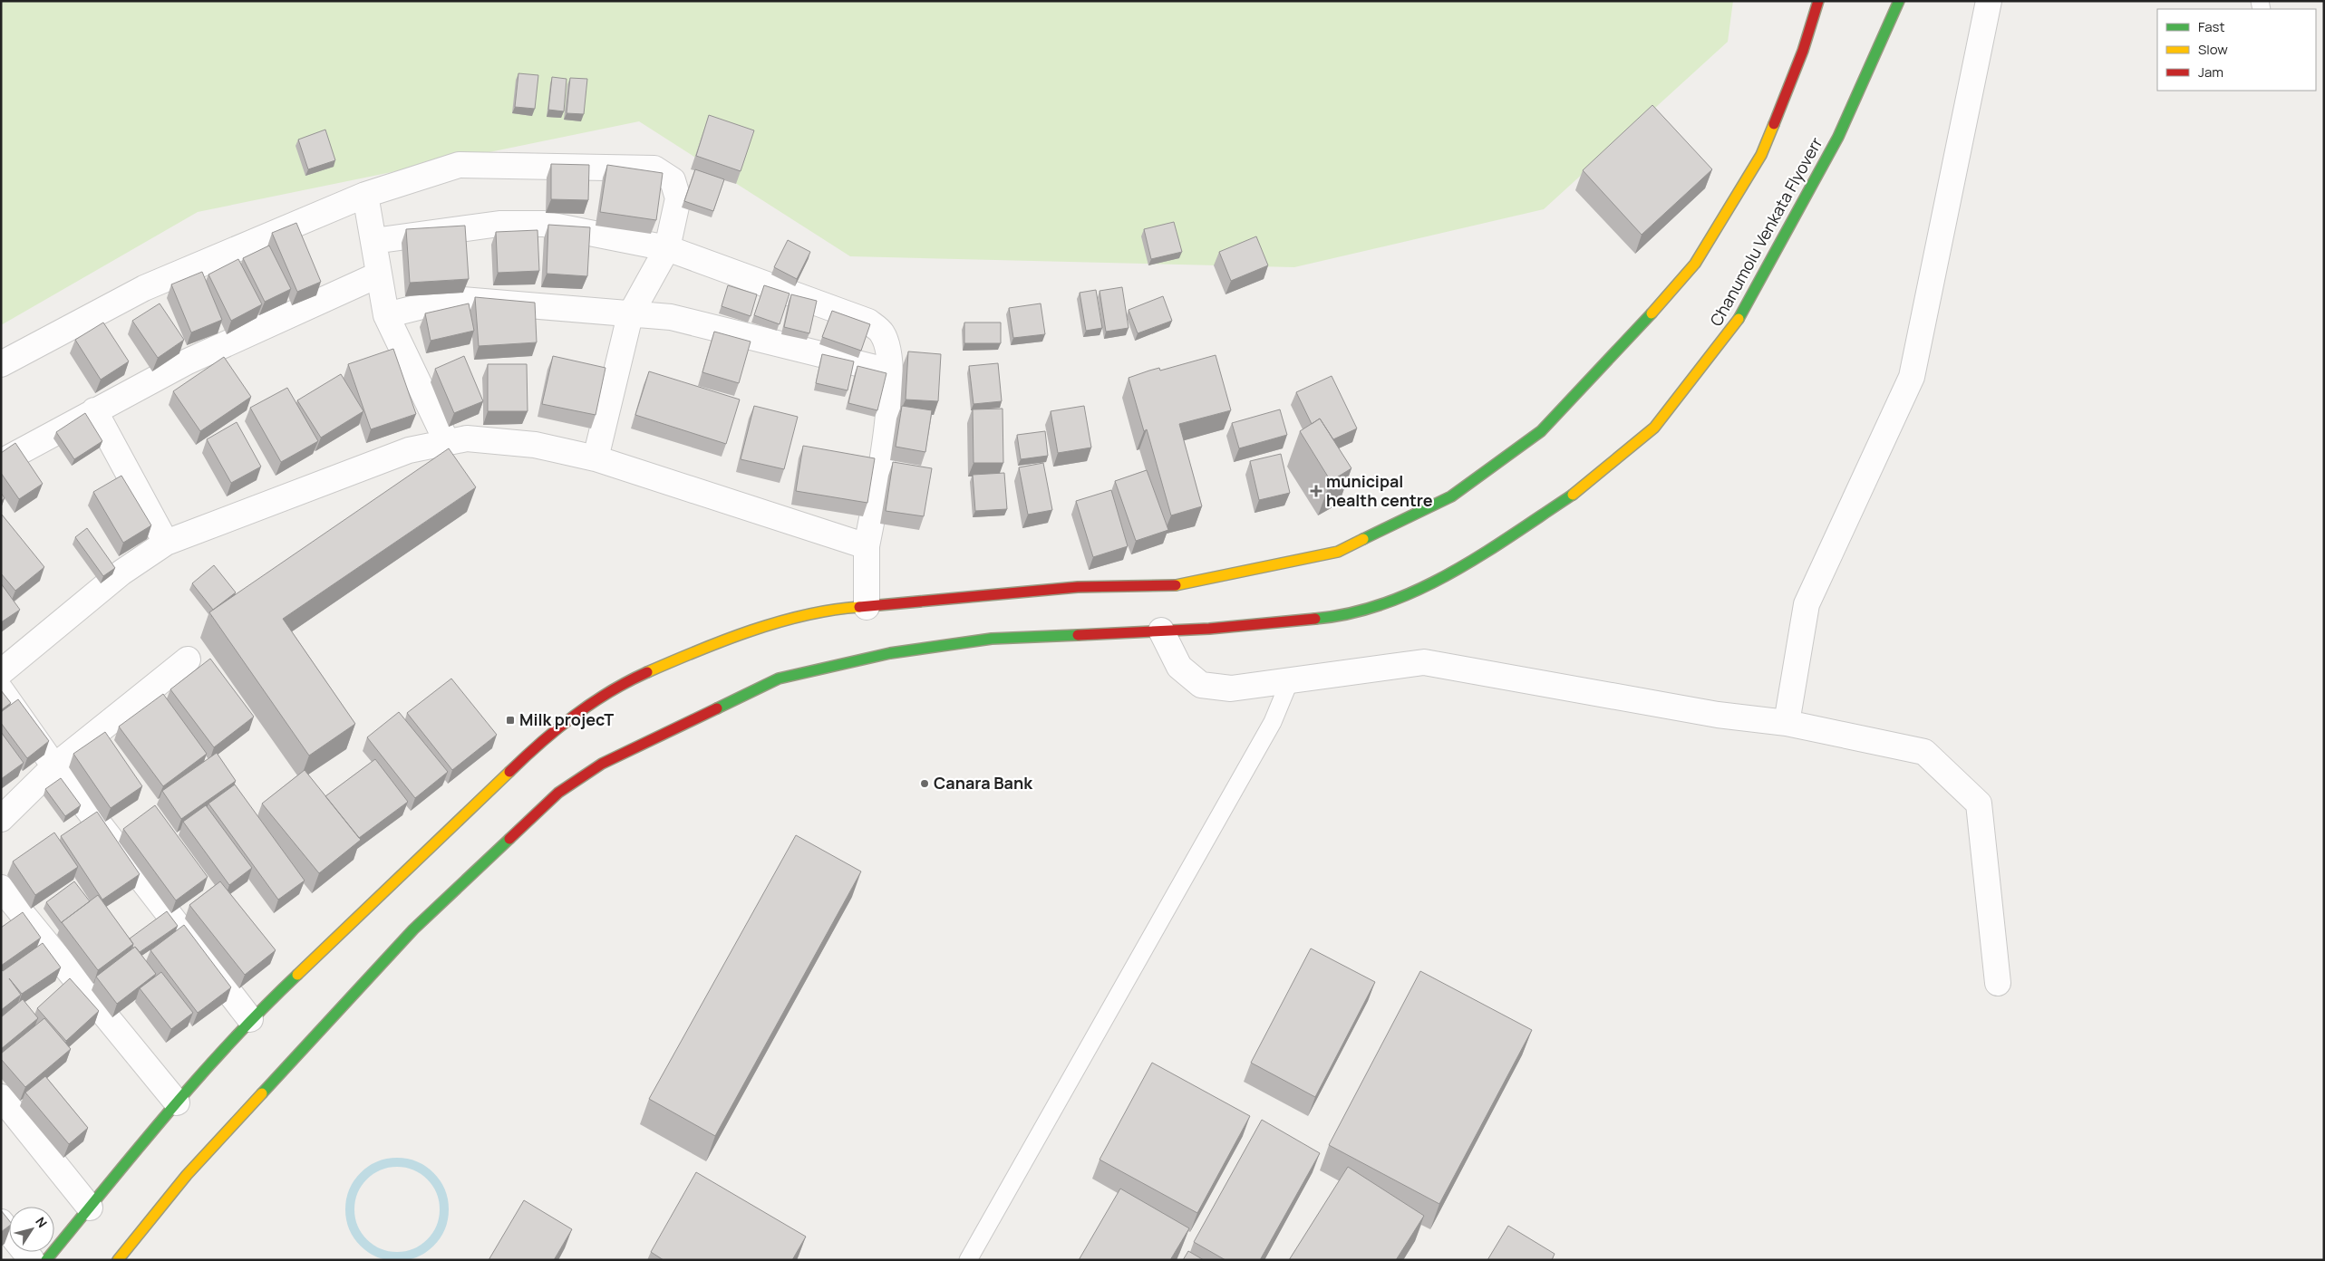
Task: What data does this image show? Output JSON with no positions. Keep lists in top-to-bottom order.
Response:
{
  "streets": {
    "street": ["Chanumolu Venkata Flyoverr"]
  },
  "places": {
    "health": ["municipal health centre"],
    "transit": ["Milk projecT"],
    "other": ["Canara Bank"]
  },
  "legend": ["Fast", "Slow", "Jam"],
  "north": "top right"
}
